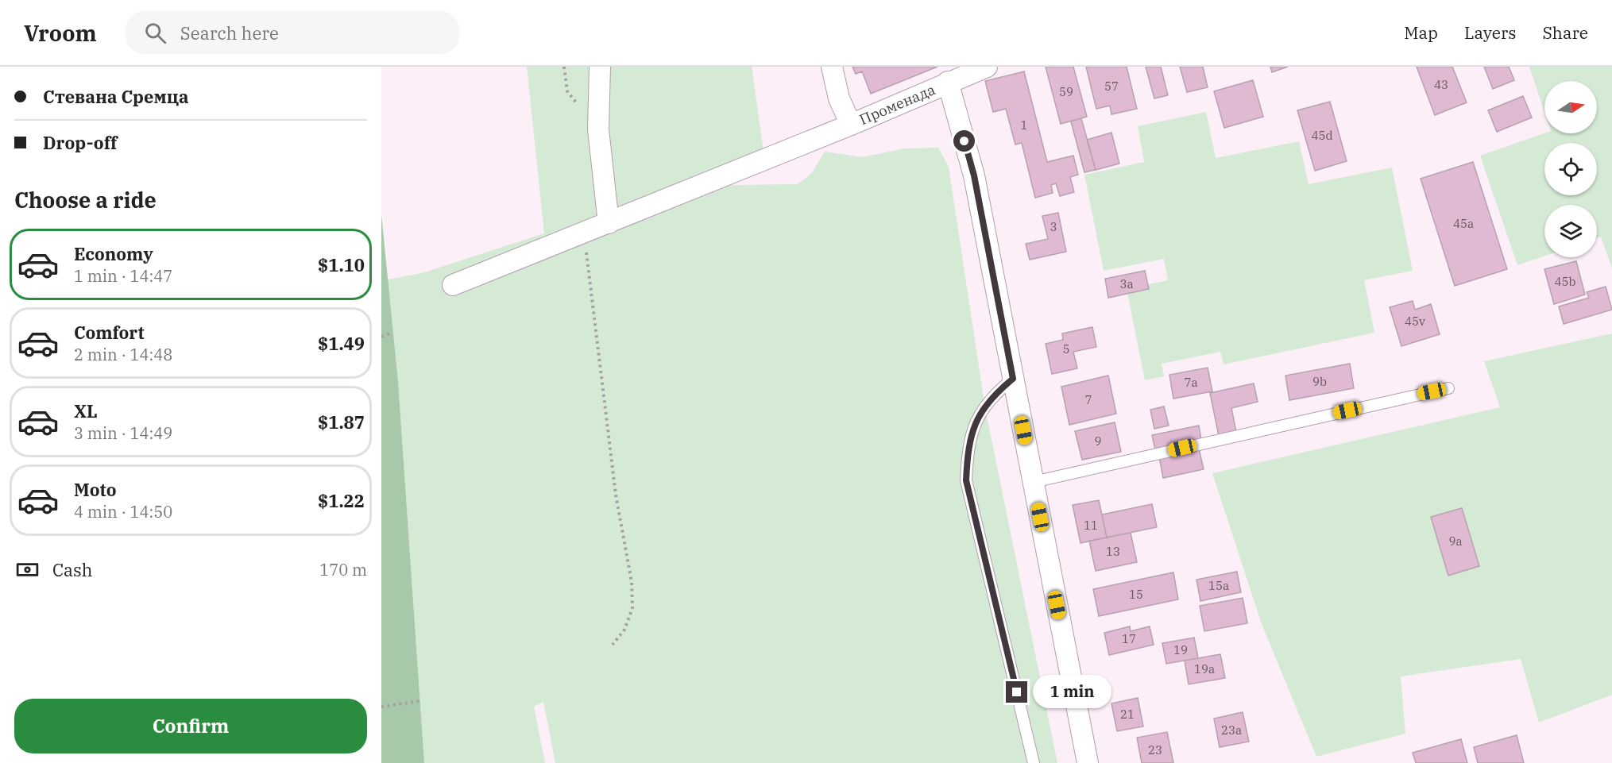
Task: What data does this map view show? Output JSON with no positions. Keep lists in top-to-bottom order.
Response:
{
  "streets": {
    "street": ["Променада"]
  },
  "house_numbers": [
    "43",
    "57",
    "59",
    "1",
    "45d",
    "45a",
    "3",
    "45b",
    "3a",
    "45v",
    "5",
    "9b",
    "7a",
    "7",
    "9",
    "11",
    "9a",
    "13",
    "15a",
    "15",
    "17",
    "19",
    "19a",
    "21",
    "23a",
    "23"
  ],
  "north": "right",
  "page": {
    "header": "Vroom",
    "search": "Search here",
    "nav": ["Map", "Layers", "Share"],
    "banner": ["Стевана Сремца", "Drop-off"],
    "heading": "Choose a ride",
    "list": [
      {
        "name": "Economy",
        "note": "1 min · 14:47",
        "value": "$1.10"
      },
      {
        "name": "Comfort",
        "note": "2 min · 14:48",
        "value": "$1.49"
      },
      {
        "name": "XL",
        "note": "3 min · 14:49",
        "value": "$1.87"
      },
      {
        "name": "Moto",
        "note": "4 min · 14:50",
        "value": "$1.22"
      }
    ],
    "pay": ["Cash", "170 m"],
    "bubble": "1 min",
    "buttons": "Confirm"
  }
}
